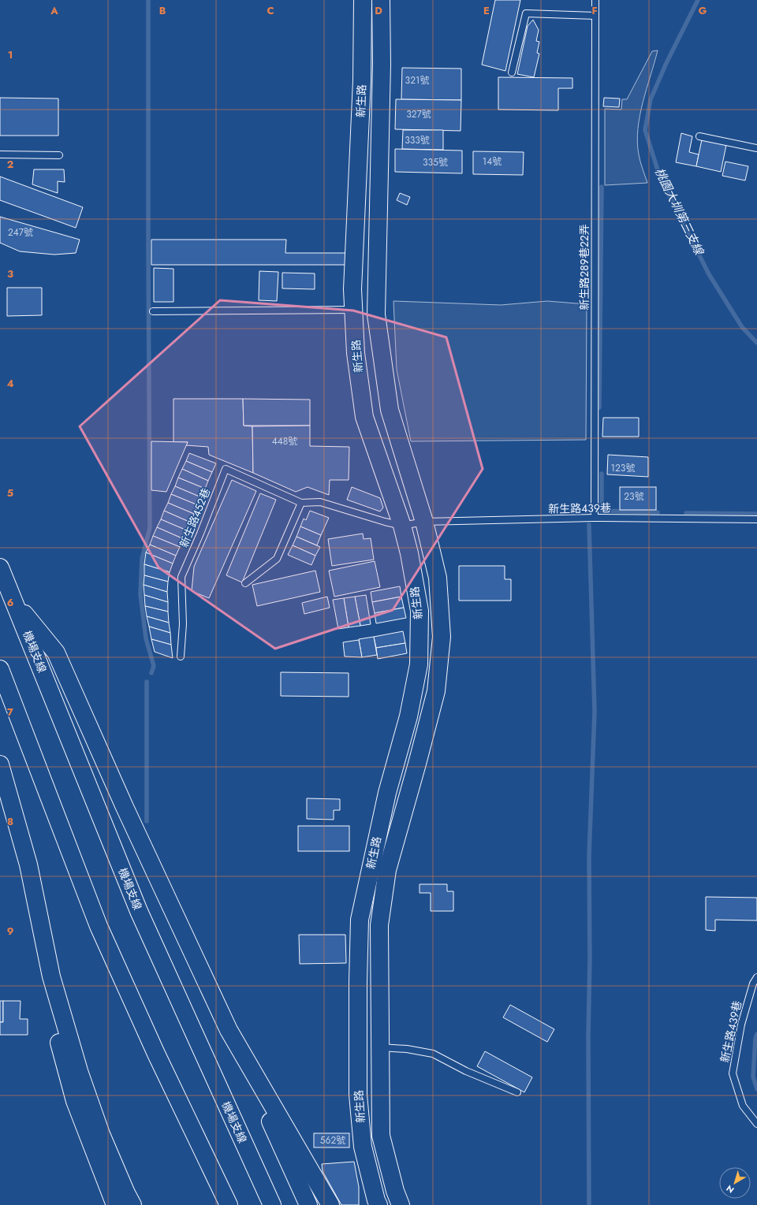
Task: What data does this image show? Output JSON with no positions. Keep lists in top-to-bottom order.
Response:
{
  "streets": {
    "main road": ["新生路", "機場支線"],
    "lane": ["新生路289巷22弄", "新生路439巷", "新生路452巷"]
  },
  "crossings": [
    ["新生路", "新生路439巷"],
    ["新生路", "新生路452巷"],
    ["新生路289巷22弄", "新生路439巷"],
    ["新生路439巷", "新生路452巷"]
  ],
  "water": ["桃園大圳第三支線"],
  "house_numbers": [
    "321號",
    "327號",
    "333號",
    "14號",
    "335號",
    "247號",
    "448號",
    "123號",
    "23號",
    "562號"
  ],
  "north": "bottom left",
  "grid": {
    "columns": [
      "A",
      "B",
      "C",
      "D",
      "E",
      "F",
      "G"
    ],
    "rows": [
      "1",
      "2",
      "3",
      "4",
      "5",
      "6",
      "7",
      "8",
      "9"
    ]
  }
}
